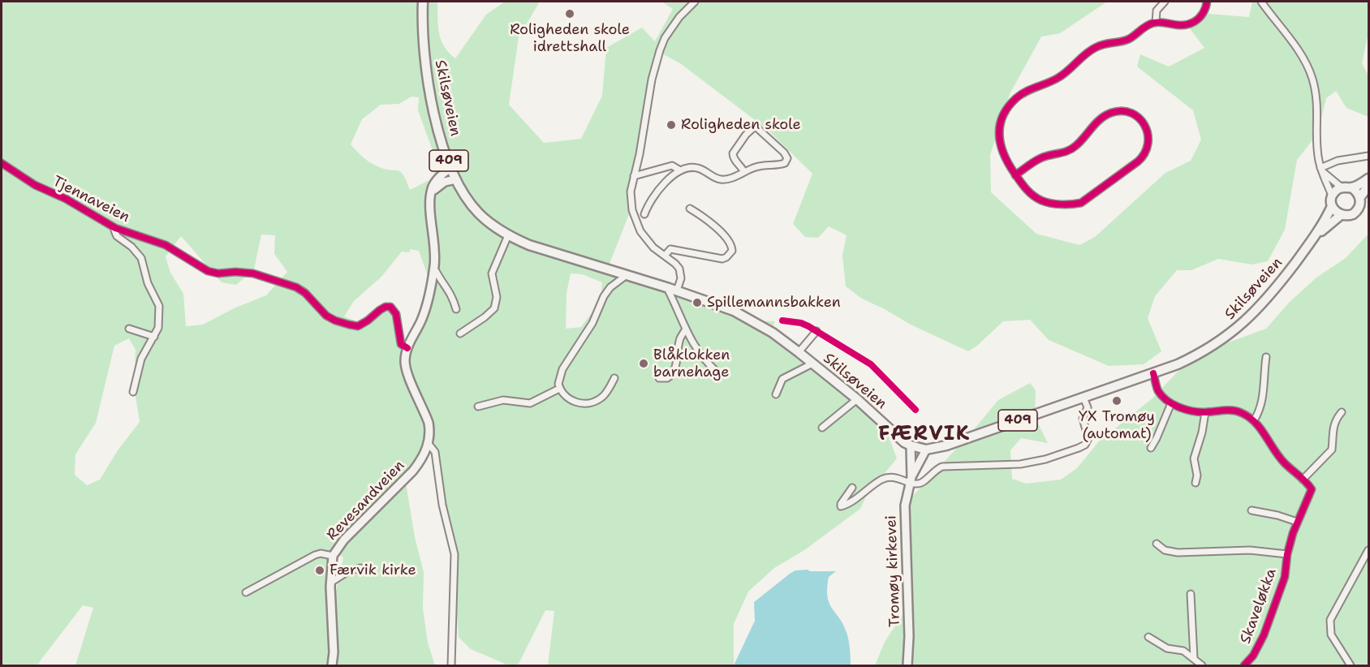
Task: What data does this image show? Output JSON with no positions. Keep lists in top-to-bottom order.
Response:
{
  "streets": {
    "main road": [
      "Skilsøveien",
      "409",
      "Revesandveien",
      "Tromøy kirkevei"
    ],
    "street": ["Tjennaveien", "Skaveløkka"]
  },
  "crossings": [
    ["Skilsøveien", "Tromøy kirkevei"],
    ["Tjennaveien", "Revesandveien"]
  ],
  "districts": ["FÆRVIK"],
  "places": [
    "Roligheden skole idrettshall",
    "Roligheden skole",
    "Spillemannsbakken",
    "Blåklokken barnehage",
    "YX Tromøy (automat)",
    "Færvik kirke"
  ]
}
